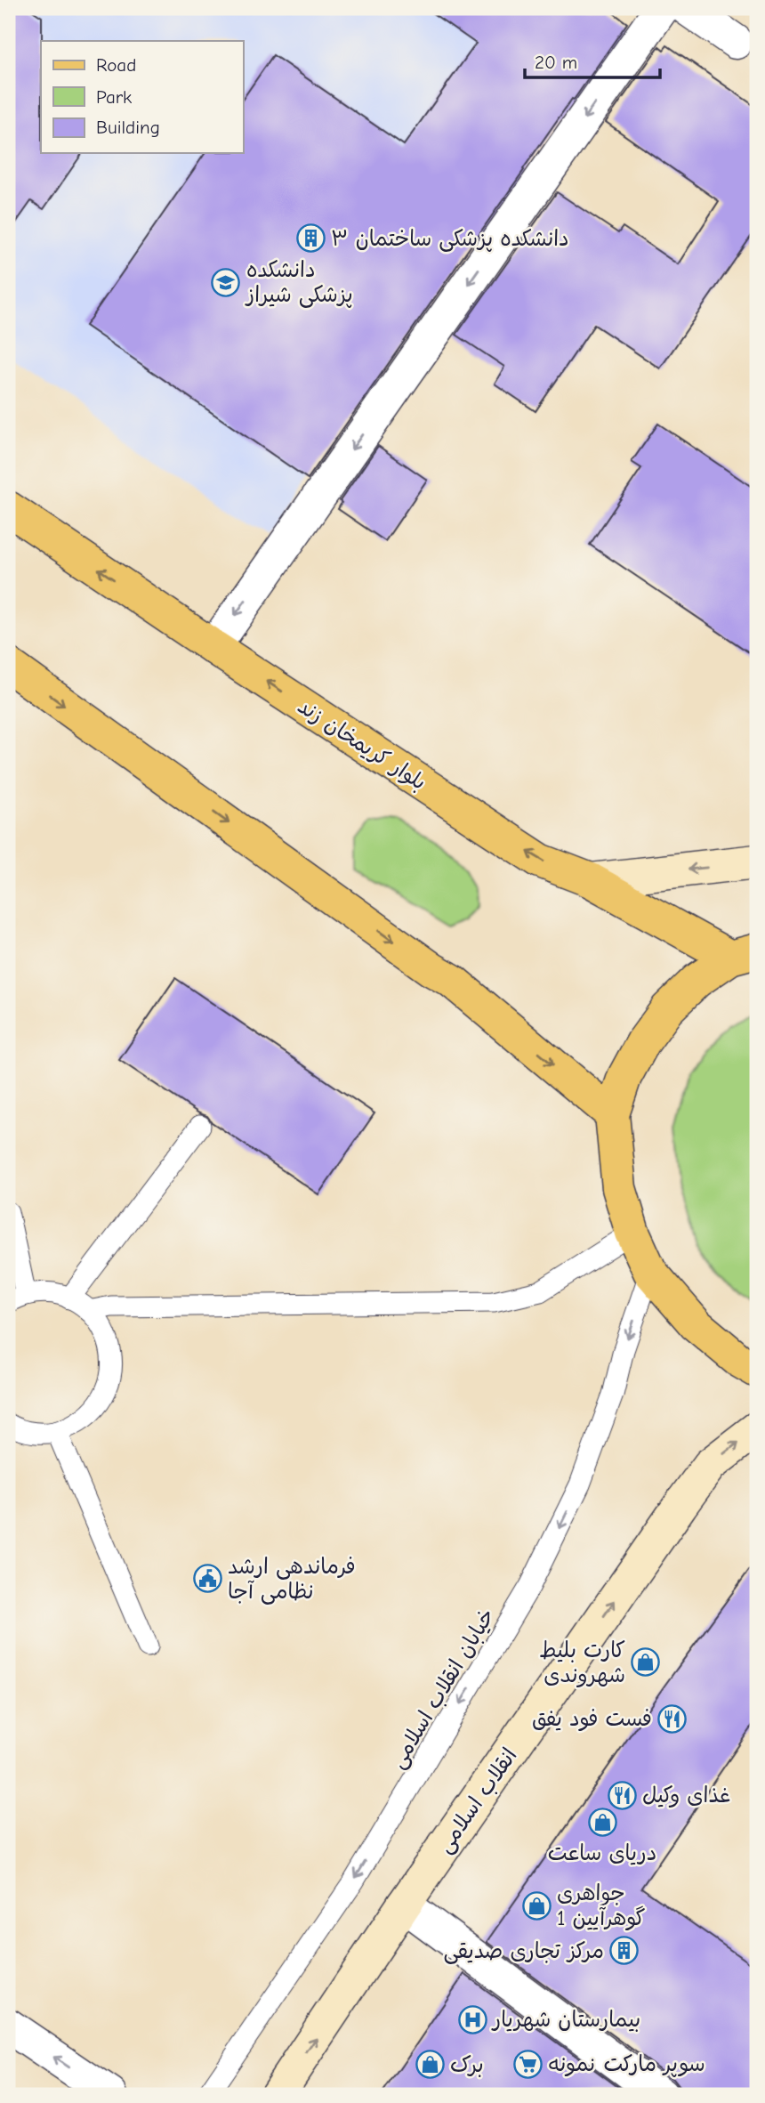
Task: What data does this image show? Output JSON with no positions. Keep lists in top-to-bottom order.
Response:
{
  "streets": {
    "main road": ["بلوار کریمخان زند", "انقلاب اسلامی"],
    "lane": ["خیابان انقلاب اسلامی"]
  },
  "one_way": ["خیابان انقلاب اسلامی", "انقلاب اسلامی"],
  "places": {
    "building": ["دانشکده پزشکی ساختمان ۳", "مرکز تجاری صدیقی"],
    "school or university": ["دانشکده پزشکی شیراز"],
    "public building": ["فرماندهی ارشد نظامی آجا"],
    "shop": [
      "کارت بلیط شهروندی",
      "دریای ساعت",
      "جواهری گوهرآیین 1",
      "برک"
    ],
    "restaurant": ["فست فود یفق", "غذای وکیل"],
    "hospital": ["بیمارستان شهریار"],
    "supermarket": ["سوپر مارکت نمونه"]
  },
  "legend": ["Road", "Park", "Building"],
  "scale_bar": "20 m"
}
